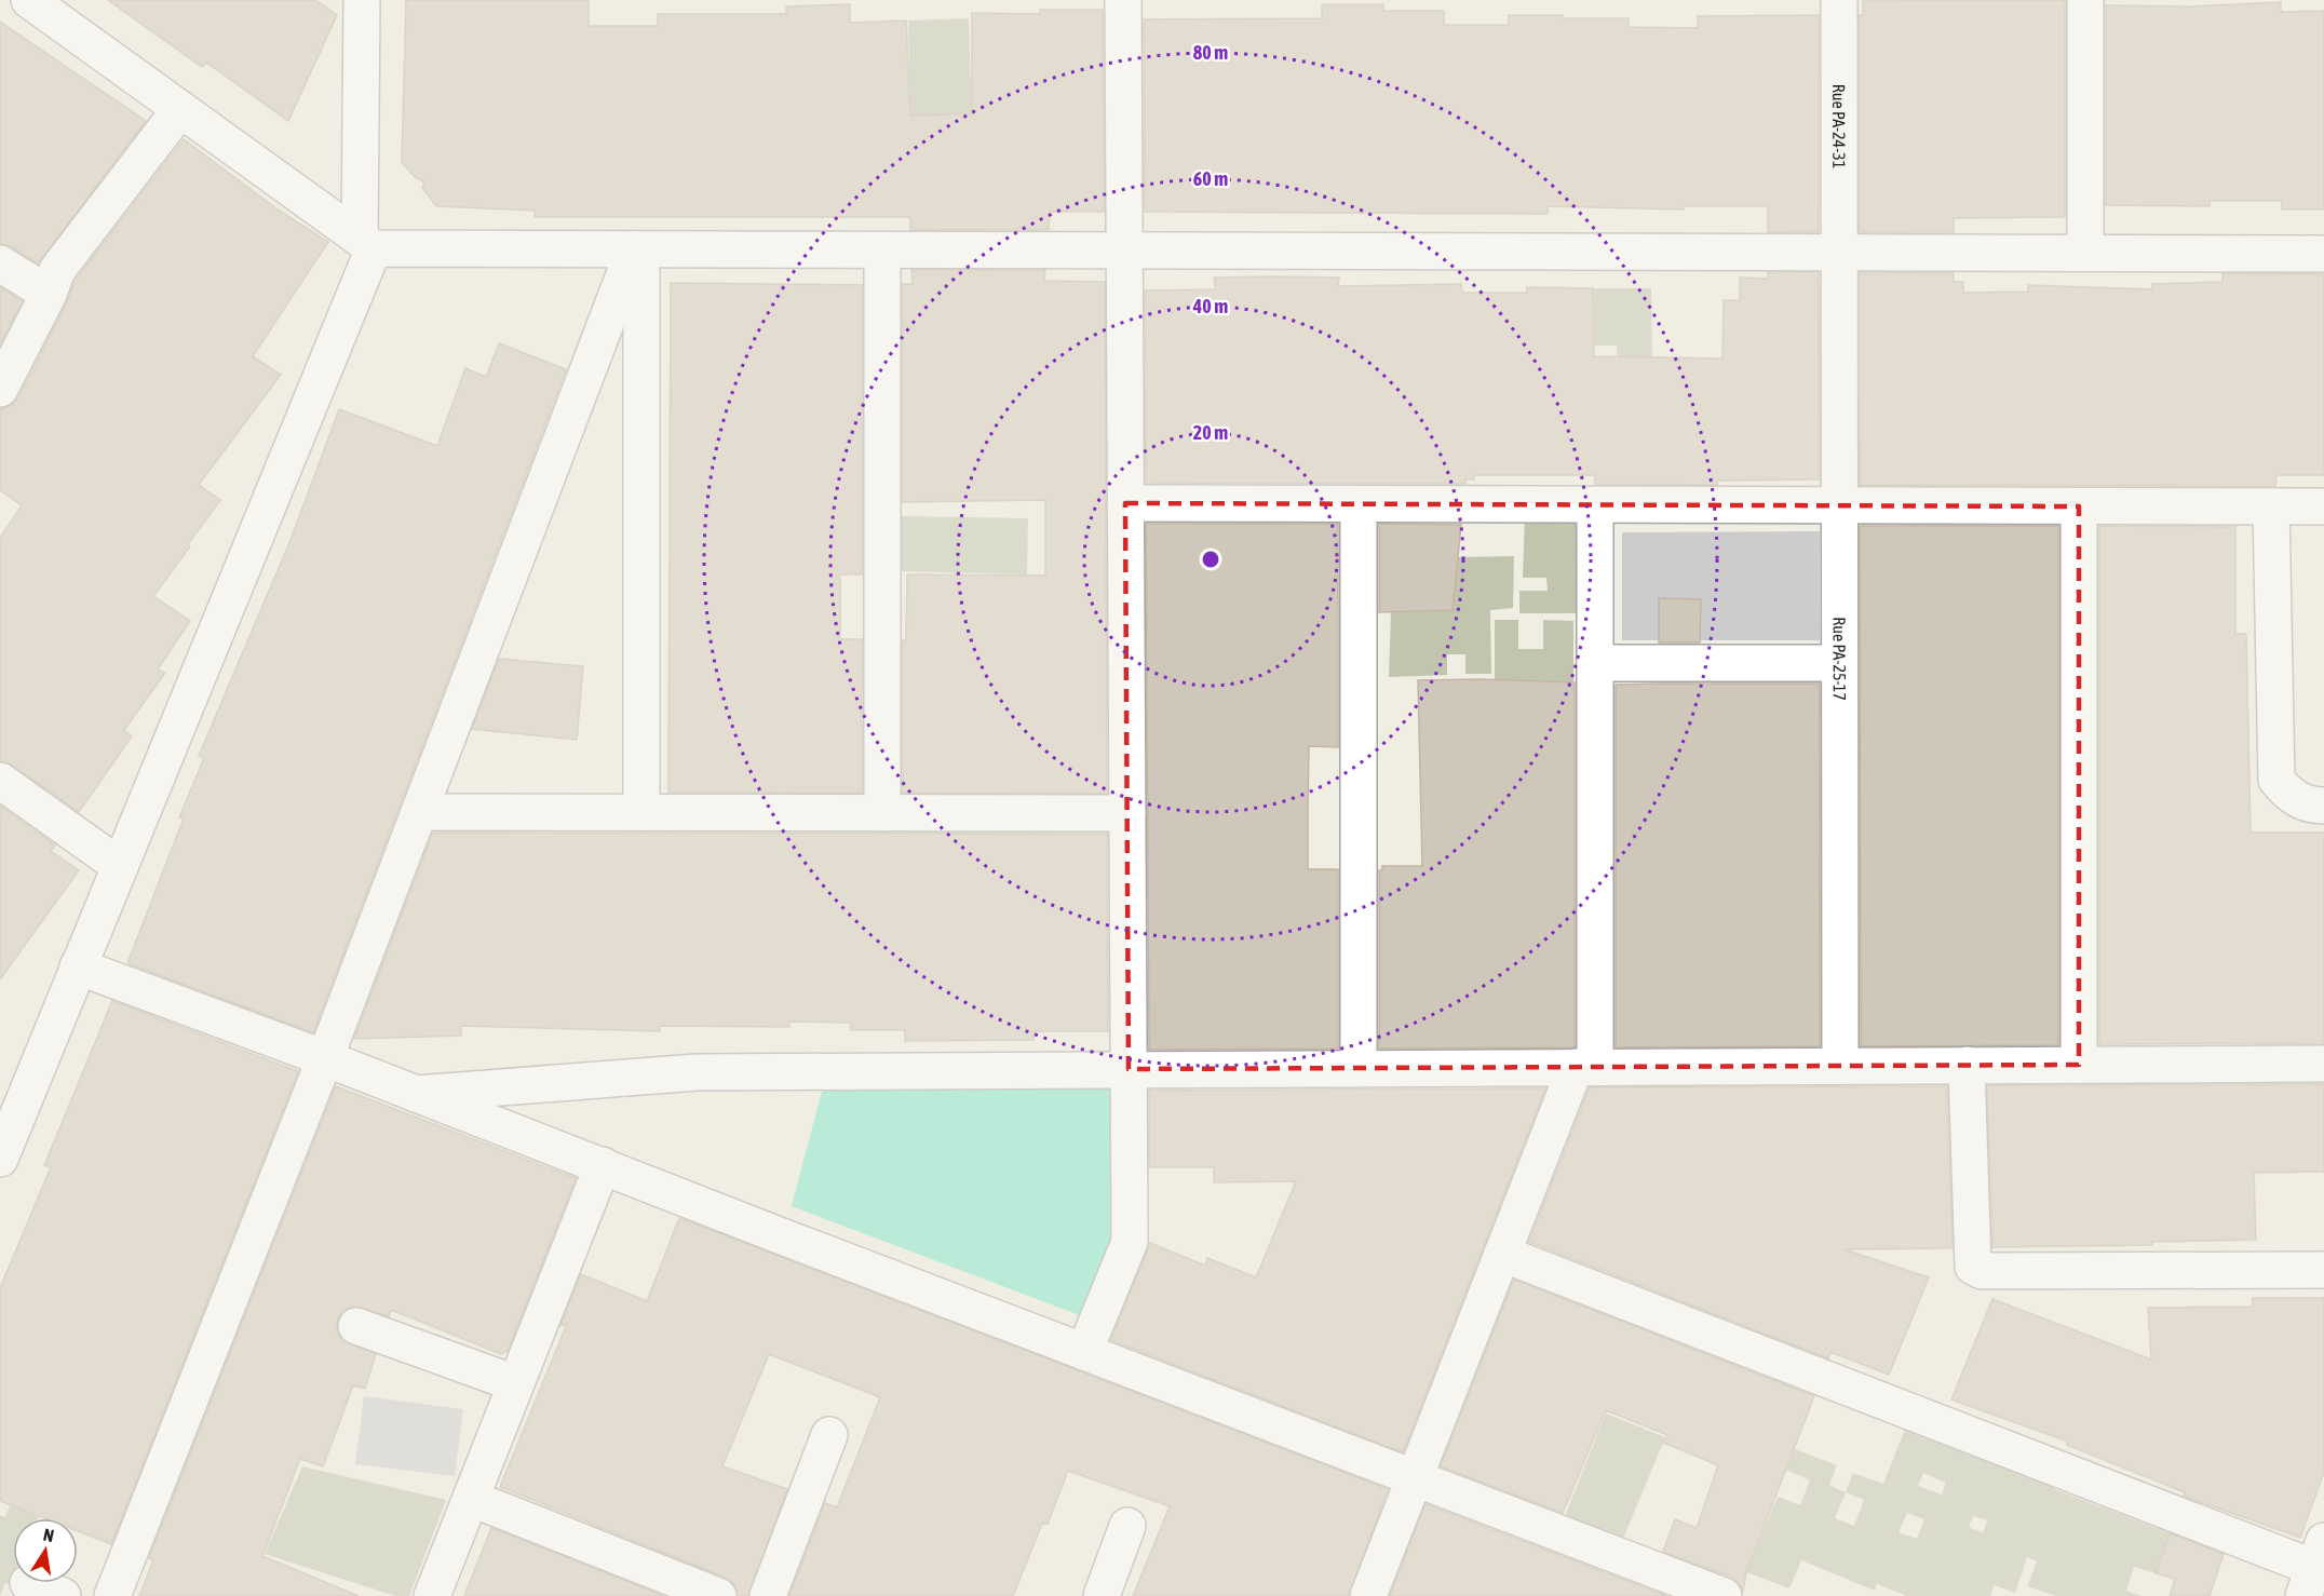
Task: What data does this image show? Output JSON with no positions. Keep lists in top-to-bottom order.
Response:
{
  "streets": {
    "street": ["Rue PA-24-31", "Rue PA-25-17"]
  },
  "crossings": [
    ["Rue PA-24-31", "Rue PA-25-17"]
  ],
  "north": "top",
  "rings": [
    "80 m",
    "60 m",
    "40 m",
    "20 m"
  ]
}
